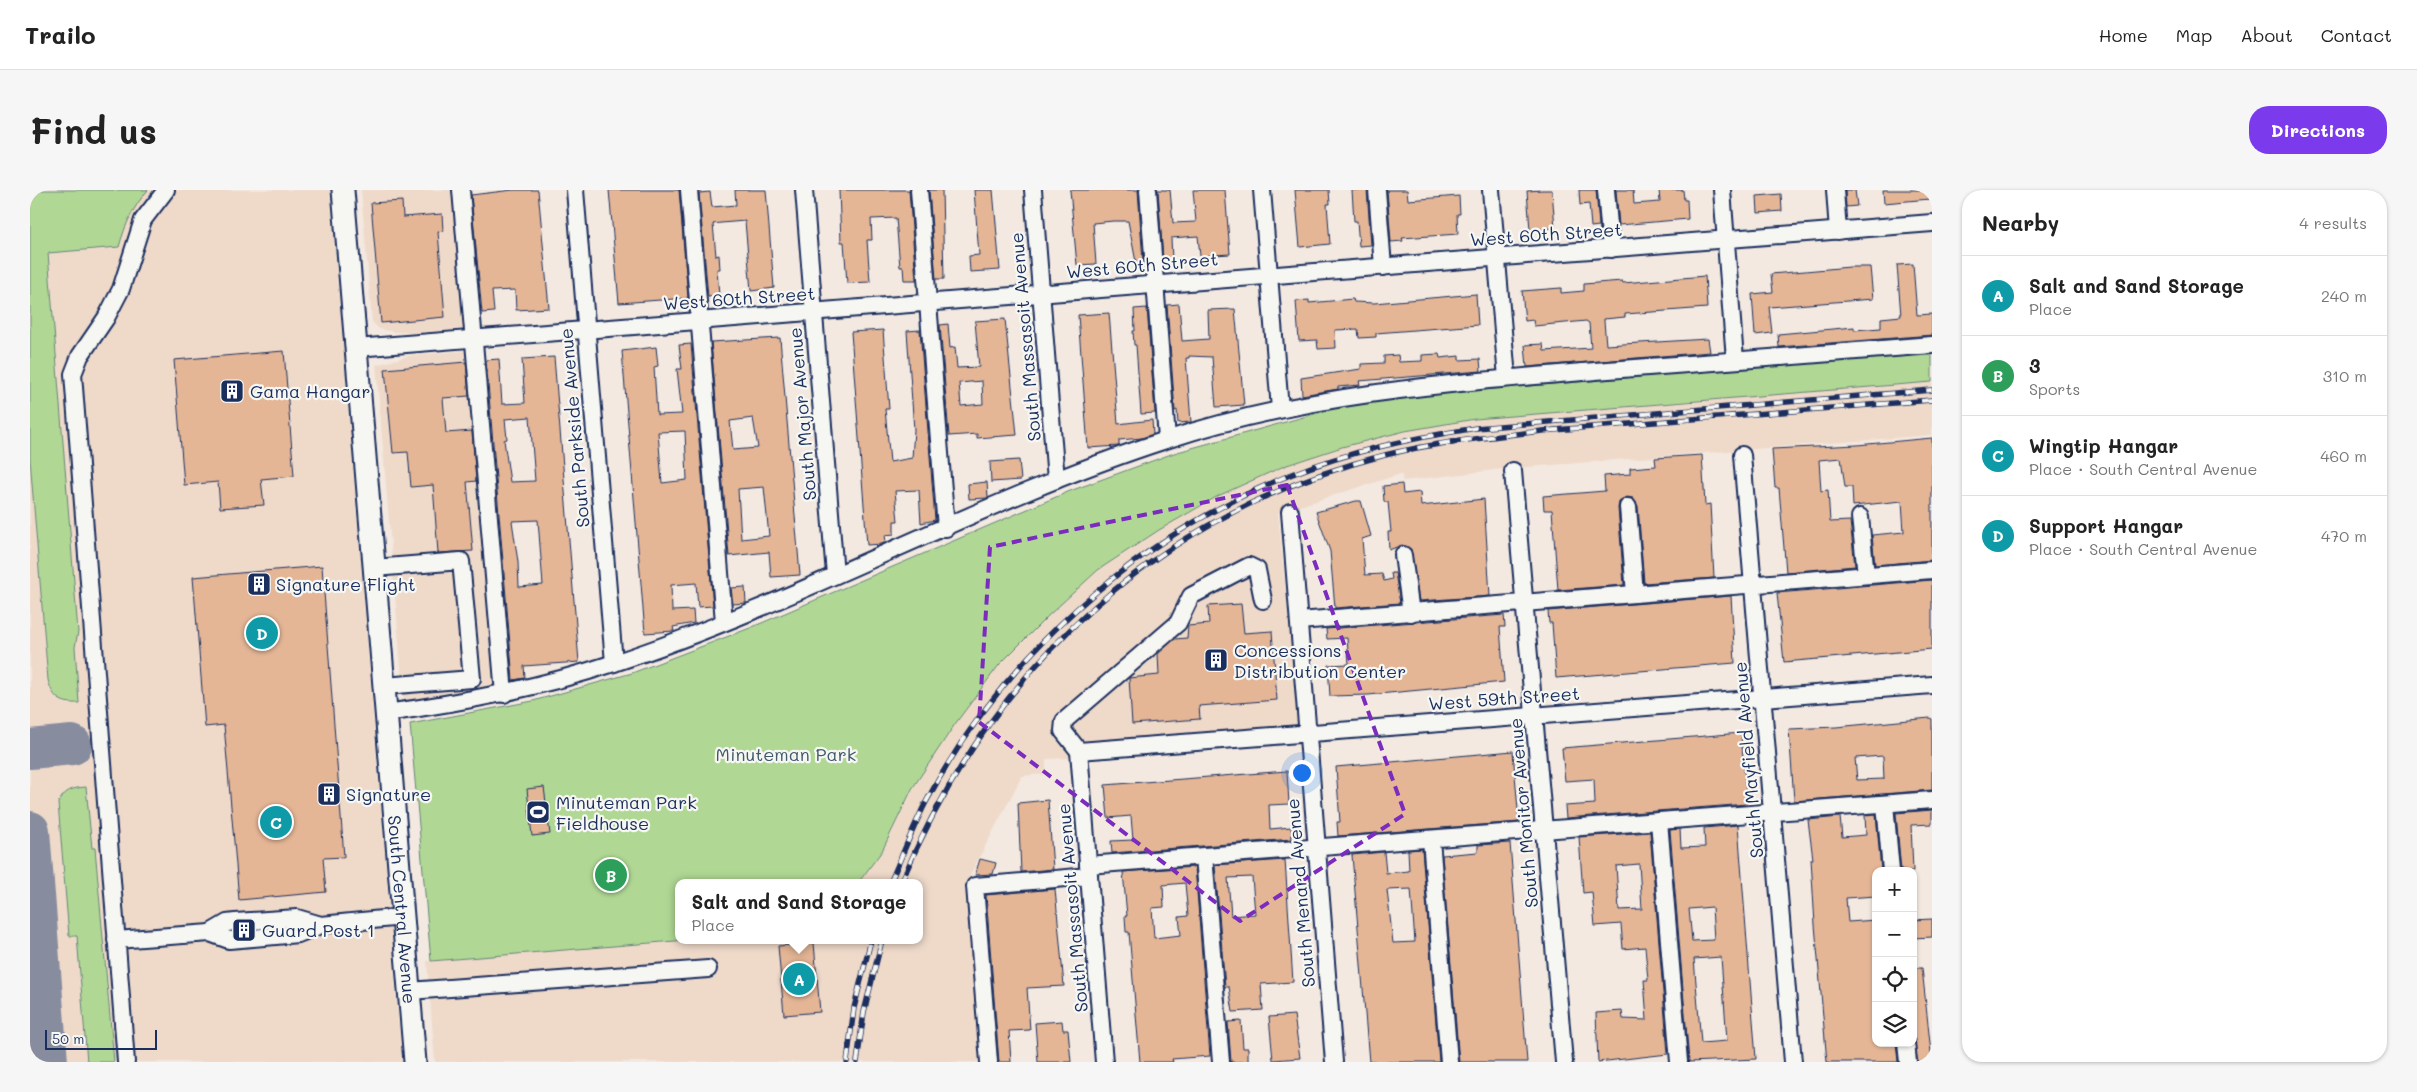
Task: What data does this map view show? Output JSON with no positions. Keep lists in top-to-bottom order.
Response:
{
  "streets": {
    "main road": ["South Central Avenue"],
    "street": [
      "West 60th Street",
      "South Massasoit Avenue",
      "South Major Avenue",
      "South Parkside Avenue",
      "West 59th Street",
      "South Mayfield Avenue",
      "South Monitor Avenue",
      "South Menard Avenue"
    ]
  },
  "crossings": [
    ["West 60th Street", "South Massasoit Avenue"],
    ["West 60th Street", "South Major Avenue"],
    ["West 60th Street", "South Parkside Avenue"],
    ["West 60th Street", "South Central Avenue"],
    ["South Massasoit Avenue", "West 59th Street"],
    ["West 59th Street", "South Mayfield Avenue"],
    ["West 59th Street", "South Monitor Avenue"],
    ["West 59th Street", "South Menard Avenue"]
  ],
  "parks": ["Minuteman Park"],
  "places": {
    "building": [
      "Gama Hangar",
      "Signature Flight",
      "Concessions Distribution Center",
      "Signature",
      "Guard Post 1"
    ],
    "sports": ["Minuteman Park Fieldhouse"]
  },
  "scale_bar": "50 m",
  "page": {
    "header": "Trailo",
    "nav": [
      "Home",
      "Map",
      "About",
      "Contact"
    ],
    "buttons": "Directions",
    "title": "Find us",
    "heading": ["Nearby", "4 results"],
    "list": [
      {
        "mark": "A",
        "name": "Salt and Sand Storage",
        "note": "Place",
        "value": "240 m"
      },
      {
        "mark": "B",
        "name": "3",
        "note": "Sports",
        "value": "310 m"
      },
      {
        "mark": "C",
        "name": "Wingtip Hangar",
        "note": "Place · South Central Avenue",
        "value": "460 m"
      },
      {
        "mark": "D",
        "name": "Support Hangar",
        "note": "Place · South Central Avenue",
        "value": "470 m"
      }
    ],
    "pins": [
      "D",
      "C",
      "B",
      "A"
    ],
    "map_buttons": ["+", "−"],
    "popup": ["Salt and Sand Storage", "Place"],
    "scale": "50 m"
  }
}
